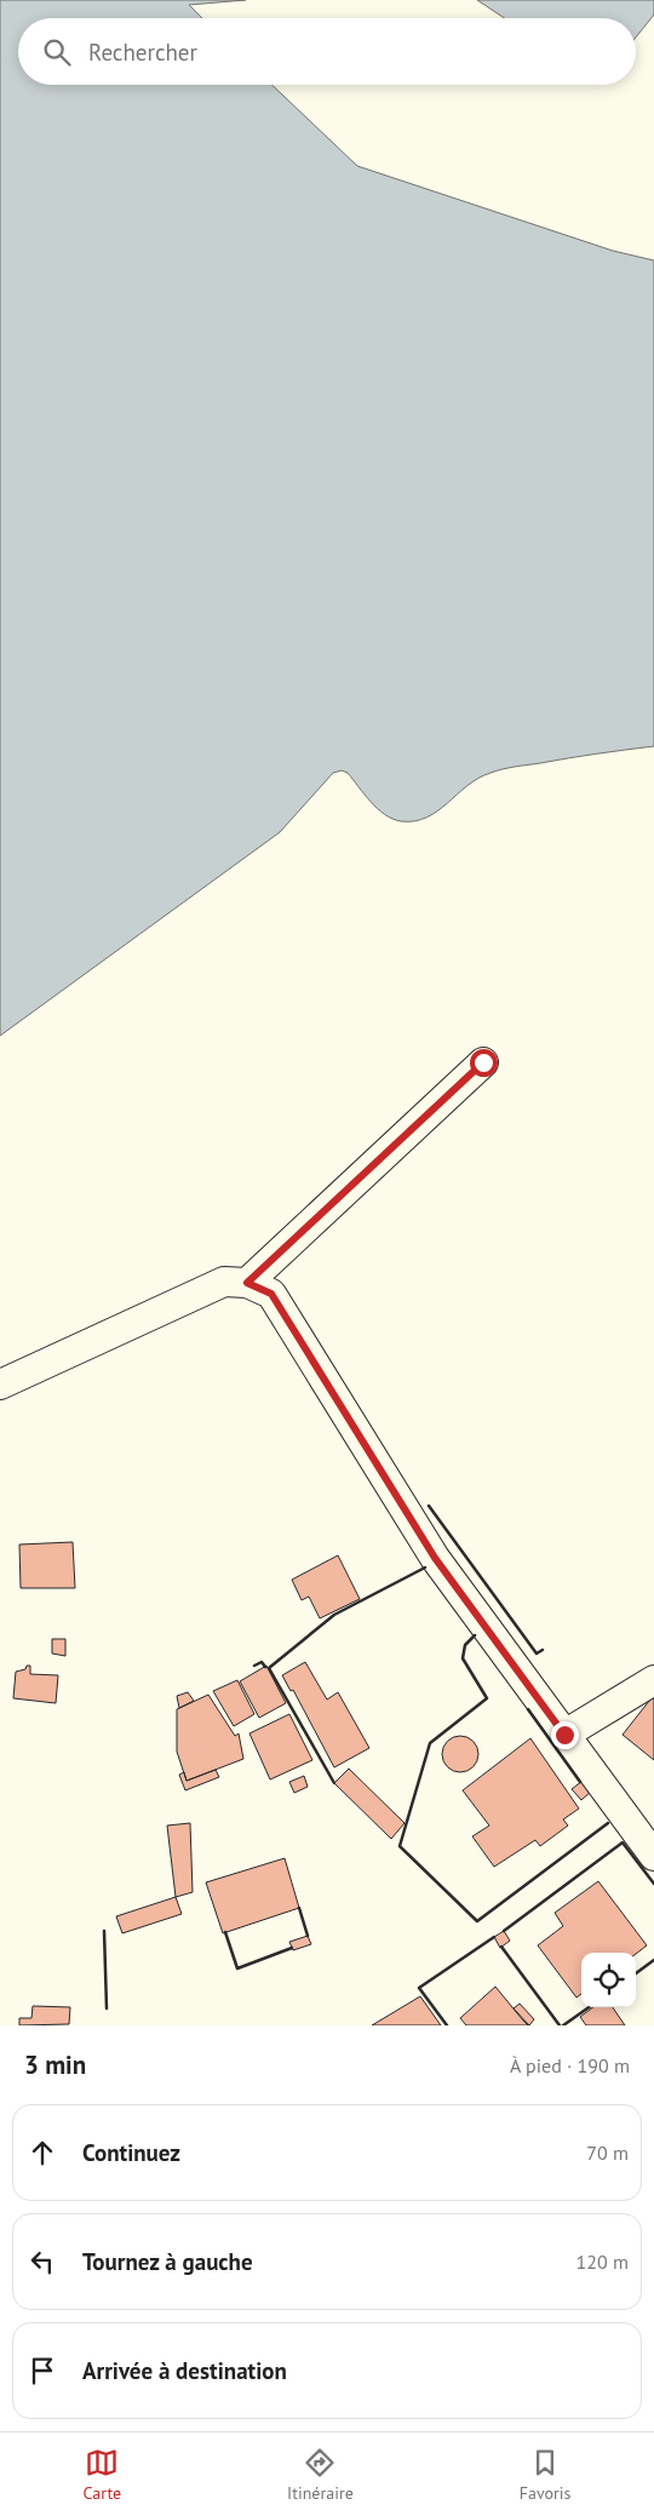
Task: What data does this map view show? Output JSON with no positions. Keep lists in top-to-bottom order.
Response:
{
  "page": {
    "search": "Rechercher",
    "heading": ["3 min", "À pied · 190 m"],
    "list": [
      ["Continuez", "70 m"],
      ["Tournez à gauche", "120 m"],
      "Arrivée à destination"
    ],
    "nav": ["Carte", "Itinéraire", "Favoris"]
  }
}
